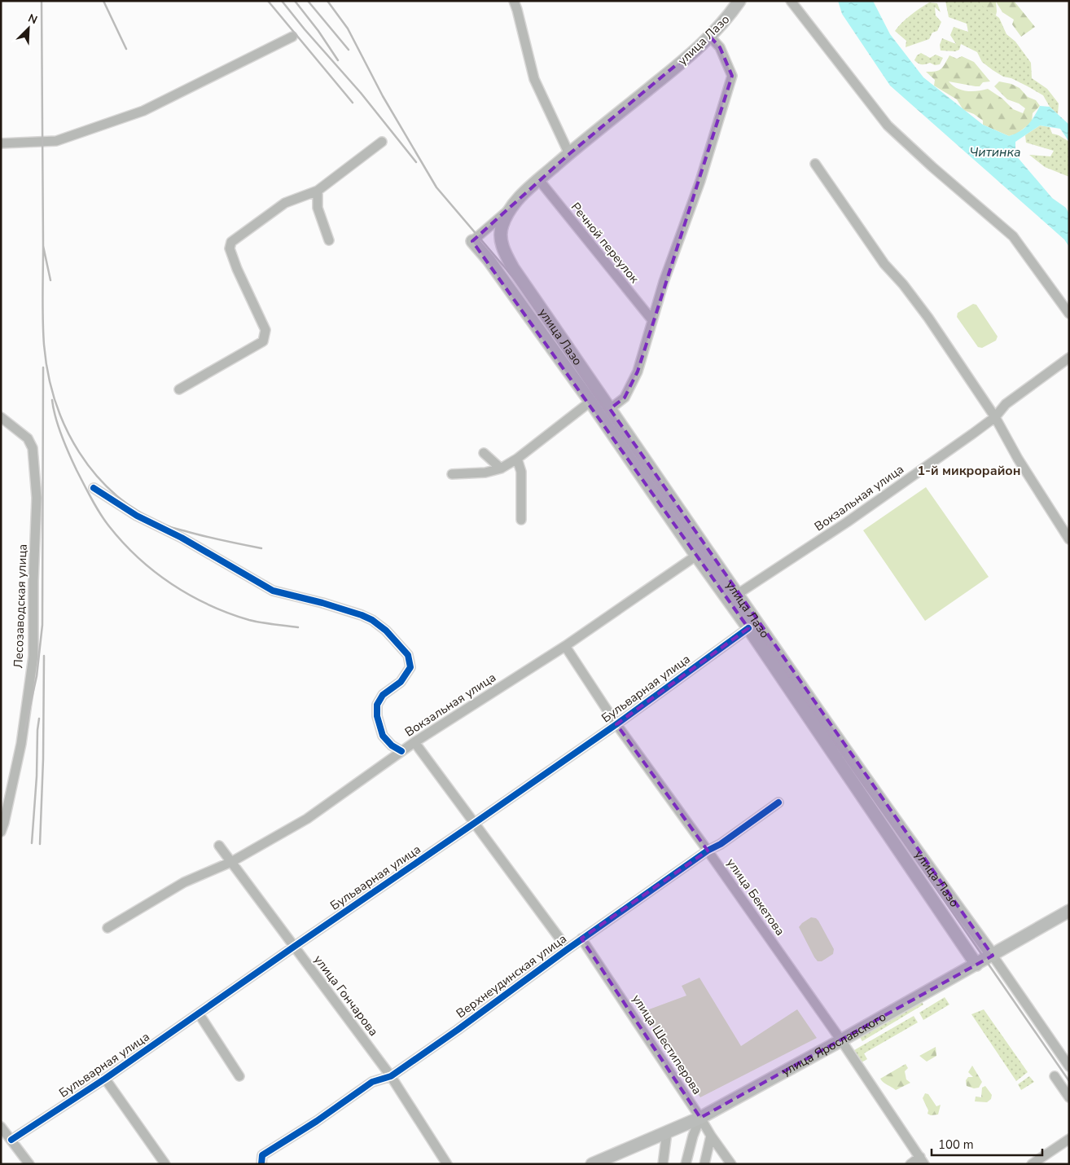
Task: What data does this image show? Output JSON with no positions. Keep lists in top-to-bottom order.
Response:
{
  "streets": {
    "main road": ["улица Лазо", "улица Ярославского"],
    "street": [
      "Речной переулок",
      "Вокзальная улица",
      "Лесозаводская улица",
      "Бульварная улица",
      "улица Бекетова",
      "Верхнеудинская улица",
      "улица Гончарова",
      "улица Шестиперова"
    ]
  },
  "crossings": [
    ["улица Лазо", "Речной переулок"],
    ["улица Лазо", "Вокзальная улица"],
    ["улица Лазо", "Бульварная улица"],
    ["улица Лазо", "улица Ярославского"],
    ["Вокзальная улица", "улица Бекетова"],
    ["Вокзальная улица", "улица Гончарова"],
    ["Бульварная улица", "улица Бекетова"],
    ["Бульварная улица", "улица Гончарова"],
    ["улица Бекетова", "Верхнеудинская улица"],
    ["улица Бекетова", "улица Ярославского"],
    ["Верхнеудинская улица", "улица Гончарова"],
    ["Верхнеудинская улица", "улица Шестиперова"],
    ["улица Шестиперова", "улица Ярославского"]
  ],
  "districts": ["1-й микрорайон"],
  "water": ["Читинка"],
  "scale_bar": "100 m",
  "north": "top right"
}
